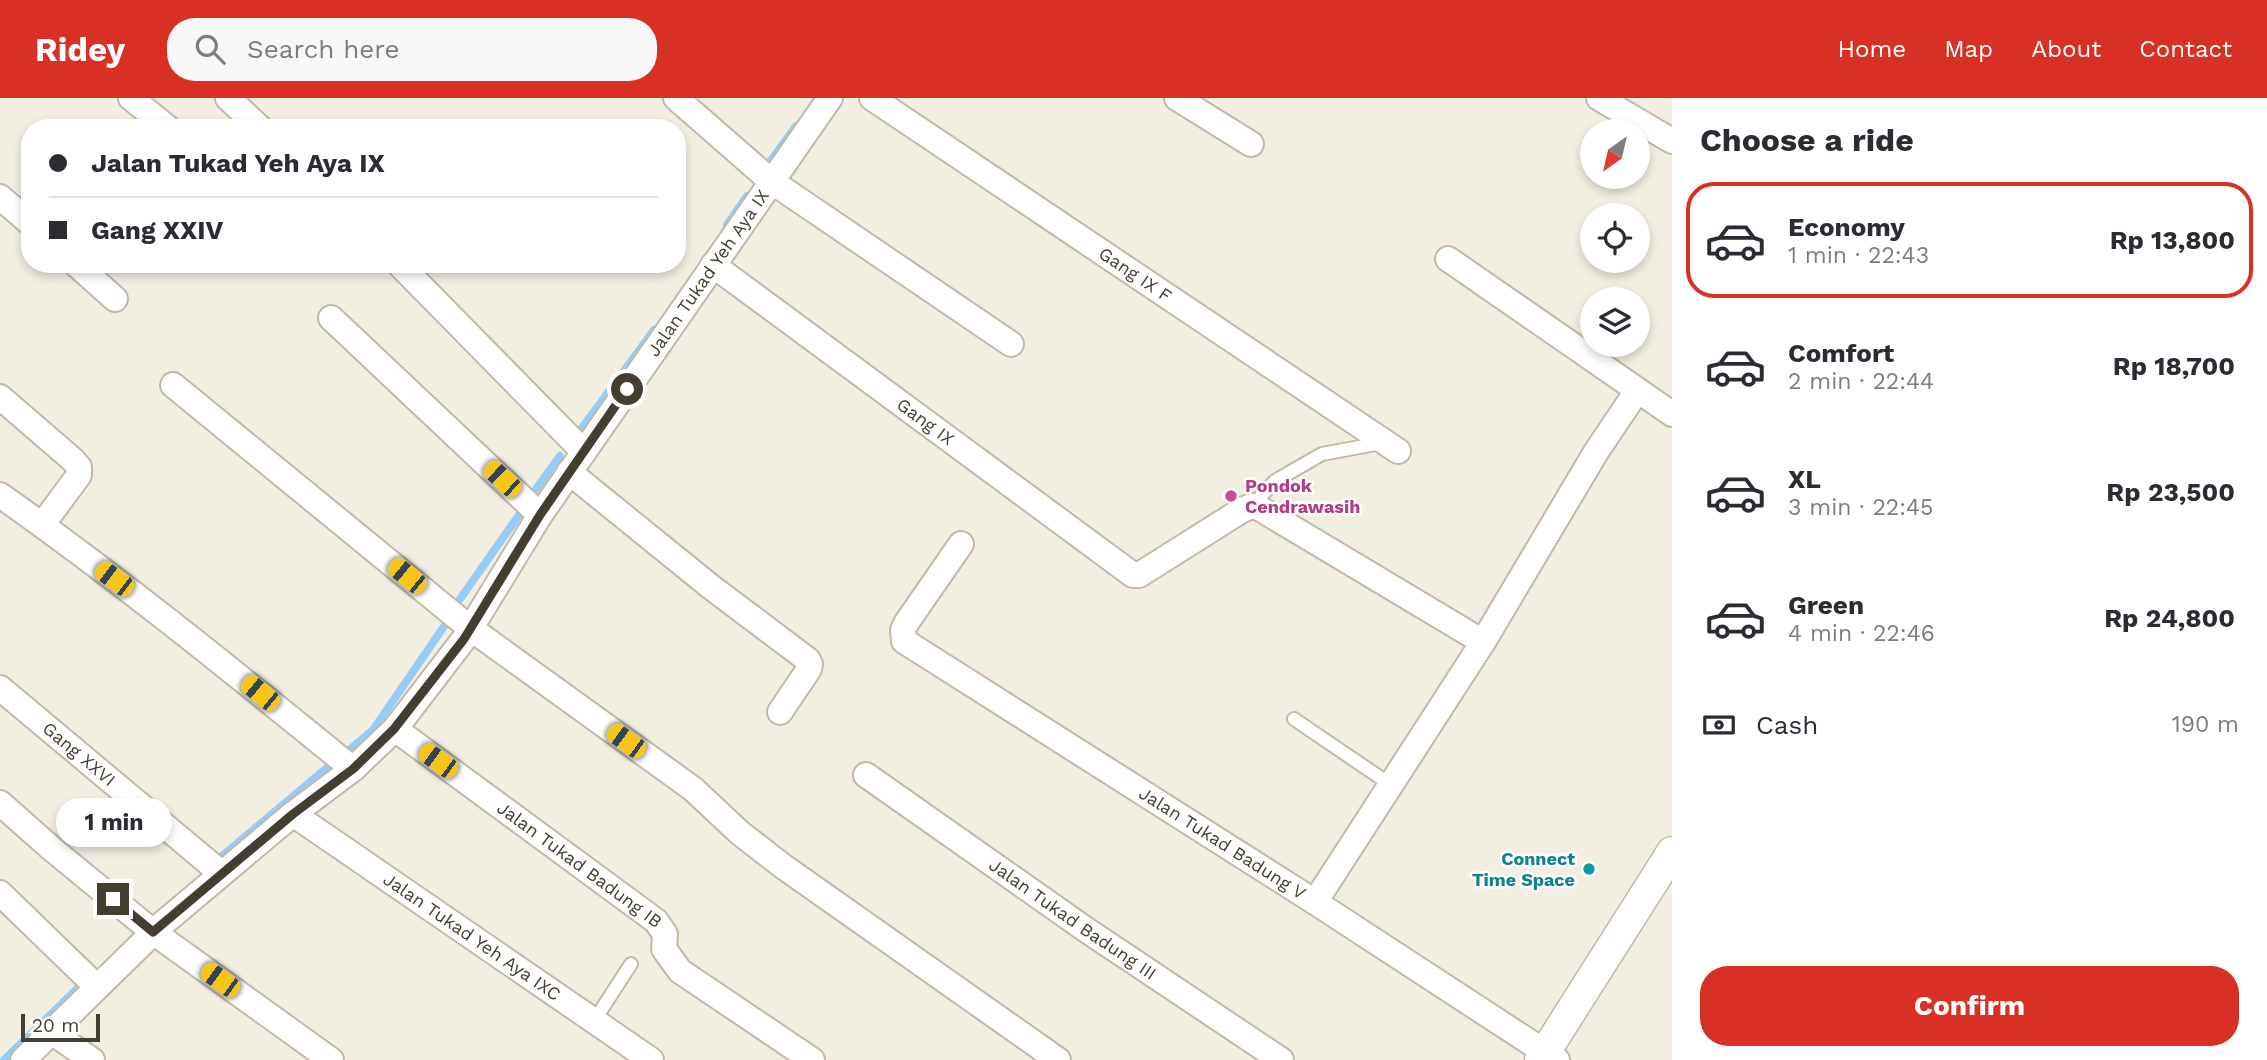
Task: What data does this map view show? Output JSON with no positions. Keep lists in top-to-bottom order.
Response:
{
  "streets": {
    "street": [
      "Jalan Tukad Yeh Aya IX",
      "Gang IX F",
      "Gang IX",
      "Gang XXVI",
      "Jalan Tukad Badung V",
      "Jalan Tukad Badung IB",
      "Jalan Tukad Badung III",
      "Jalan Tukad Yeh Aya IXC"
    ]
  },
  "crossings": [
    ["Jalan Tukad Yeh Aya IX", "Gang IX"],
    ["Jalan Tukad Yeh Aya IX", "Gang XXVI"],
    ["Jalan Tukad Yeh Aya IX", "Jalan Tukad Badung IB"],
    ["Jalan Tukad Yeh Aya IX", "Jalan Tukad Yeh Aya IXC"]
  ],
  "places": ["Pondok Cendrawasih", "Connect Time Space"],
  "scale_bar": "20 m",
  "north": "bottom left",
  "page": {
    "header": "Ridey",
    "search": "Search here",
    "nav": [
      "Home",
      "Map",
      "About",
      "Contact"
    ],
    "heading": "Choose a ride",
    "banner": ["Jalan Tukad Yeh Aya IX", "Gang XXIV"],
    "list": [
      {
        "name": "Economy",
        "note": "1 min · 22:43",
        "value": "Rp 13,800"
      },
      {
        "name": "Comfort",
        "note": "2 min · 22:44",
        "value": "Rp 18,700"
      },
      {
        "name": "XL",
        "note": "3 min · 22:45",
        "value": "Rp 23,500"
      },
      {
        "name": "Green",
        "note": "4 min · 22:46",
        "value": "Rp 24,800"
      }
    ],
    "pay": ["Cash", "190 m"],
    "bubble": "1 min",
    "buttons": "Confirm",
    "scale": "20 m"
  }
}
